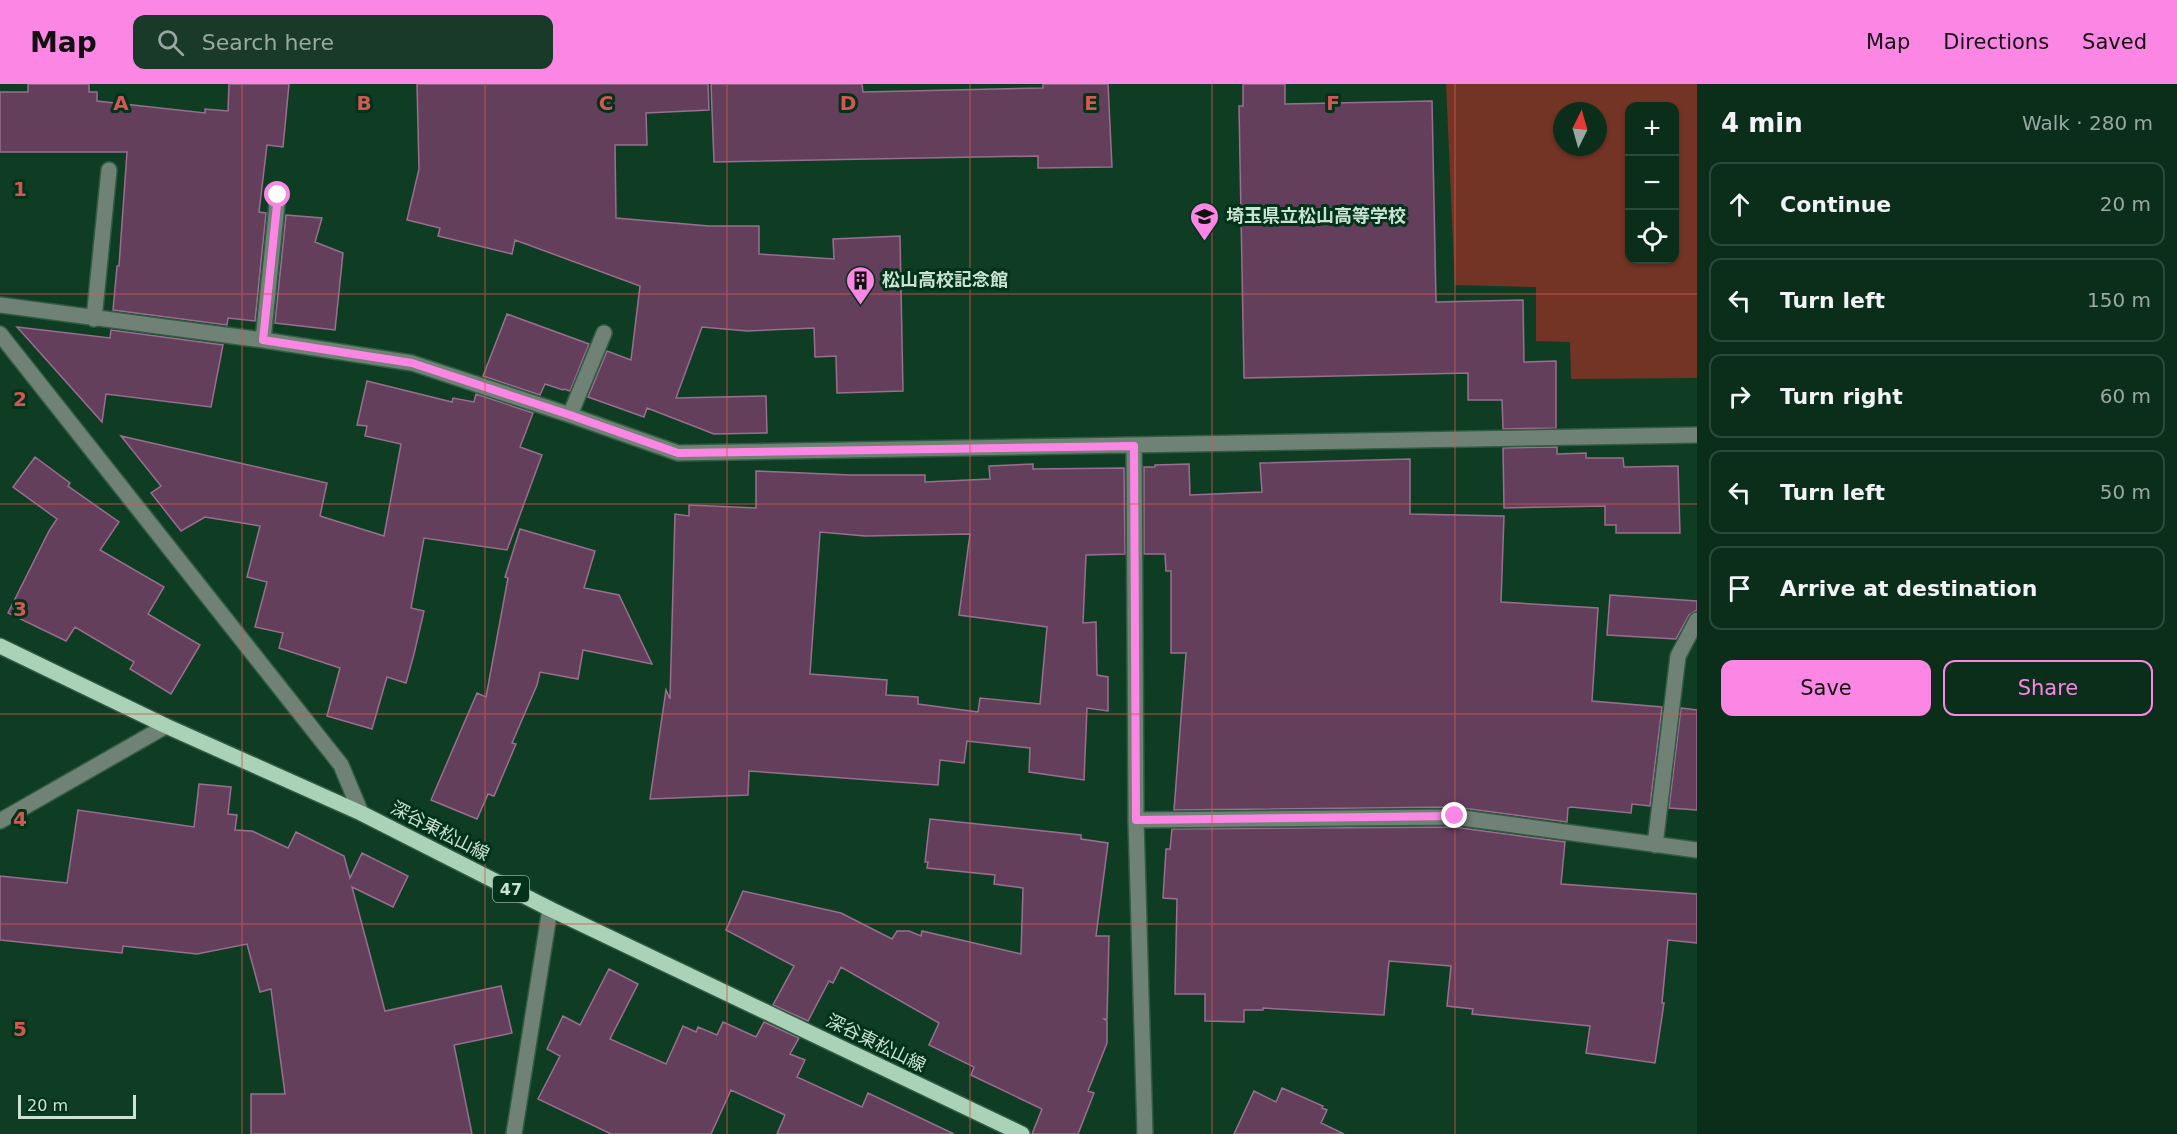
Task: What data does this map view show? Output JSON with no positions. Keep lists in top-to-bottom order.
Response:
{
  "streets": {
    "main road": ["深谷東松山線", "47"]
  },
  "places": {
    "school or university": ["埼玉県立松山高等学校"],
    "building": ["松山高校記念館"]
  },
  "scale_bar": "20 m",
  "north": "top",
  "page": {
    "header": "Map",
    "search": "Search here",
    "nav": ["Map", "Directions", "Saved"],
    "heading": ["4 min", "Walk · 280 m"],
    "map_buttons": ["+", "−"],
    "list": [
      ["Continue", "20 m"],
      ["Turn left", "150 m"],
      ["Turn right", "60 m"],
      ["Turn left", "50 m"],
      "Arrive at destination"
    ],
    "buttons": ["Save", "Share"],
    "scale": "20 m"
  },
  "grid": {
    "columns": [
      "A",
      "B",
      "C",
      "D",
      "E",
      "F"
    ],
    "rows": [
      "1",
      "2",
      "3",
      "4",
      "5"
    ]
  }
}
